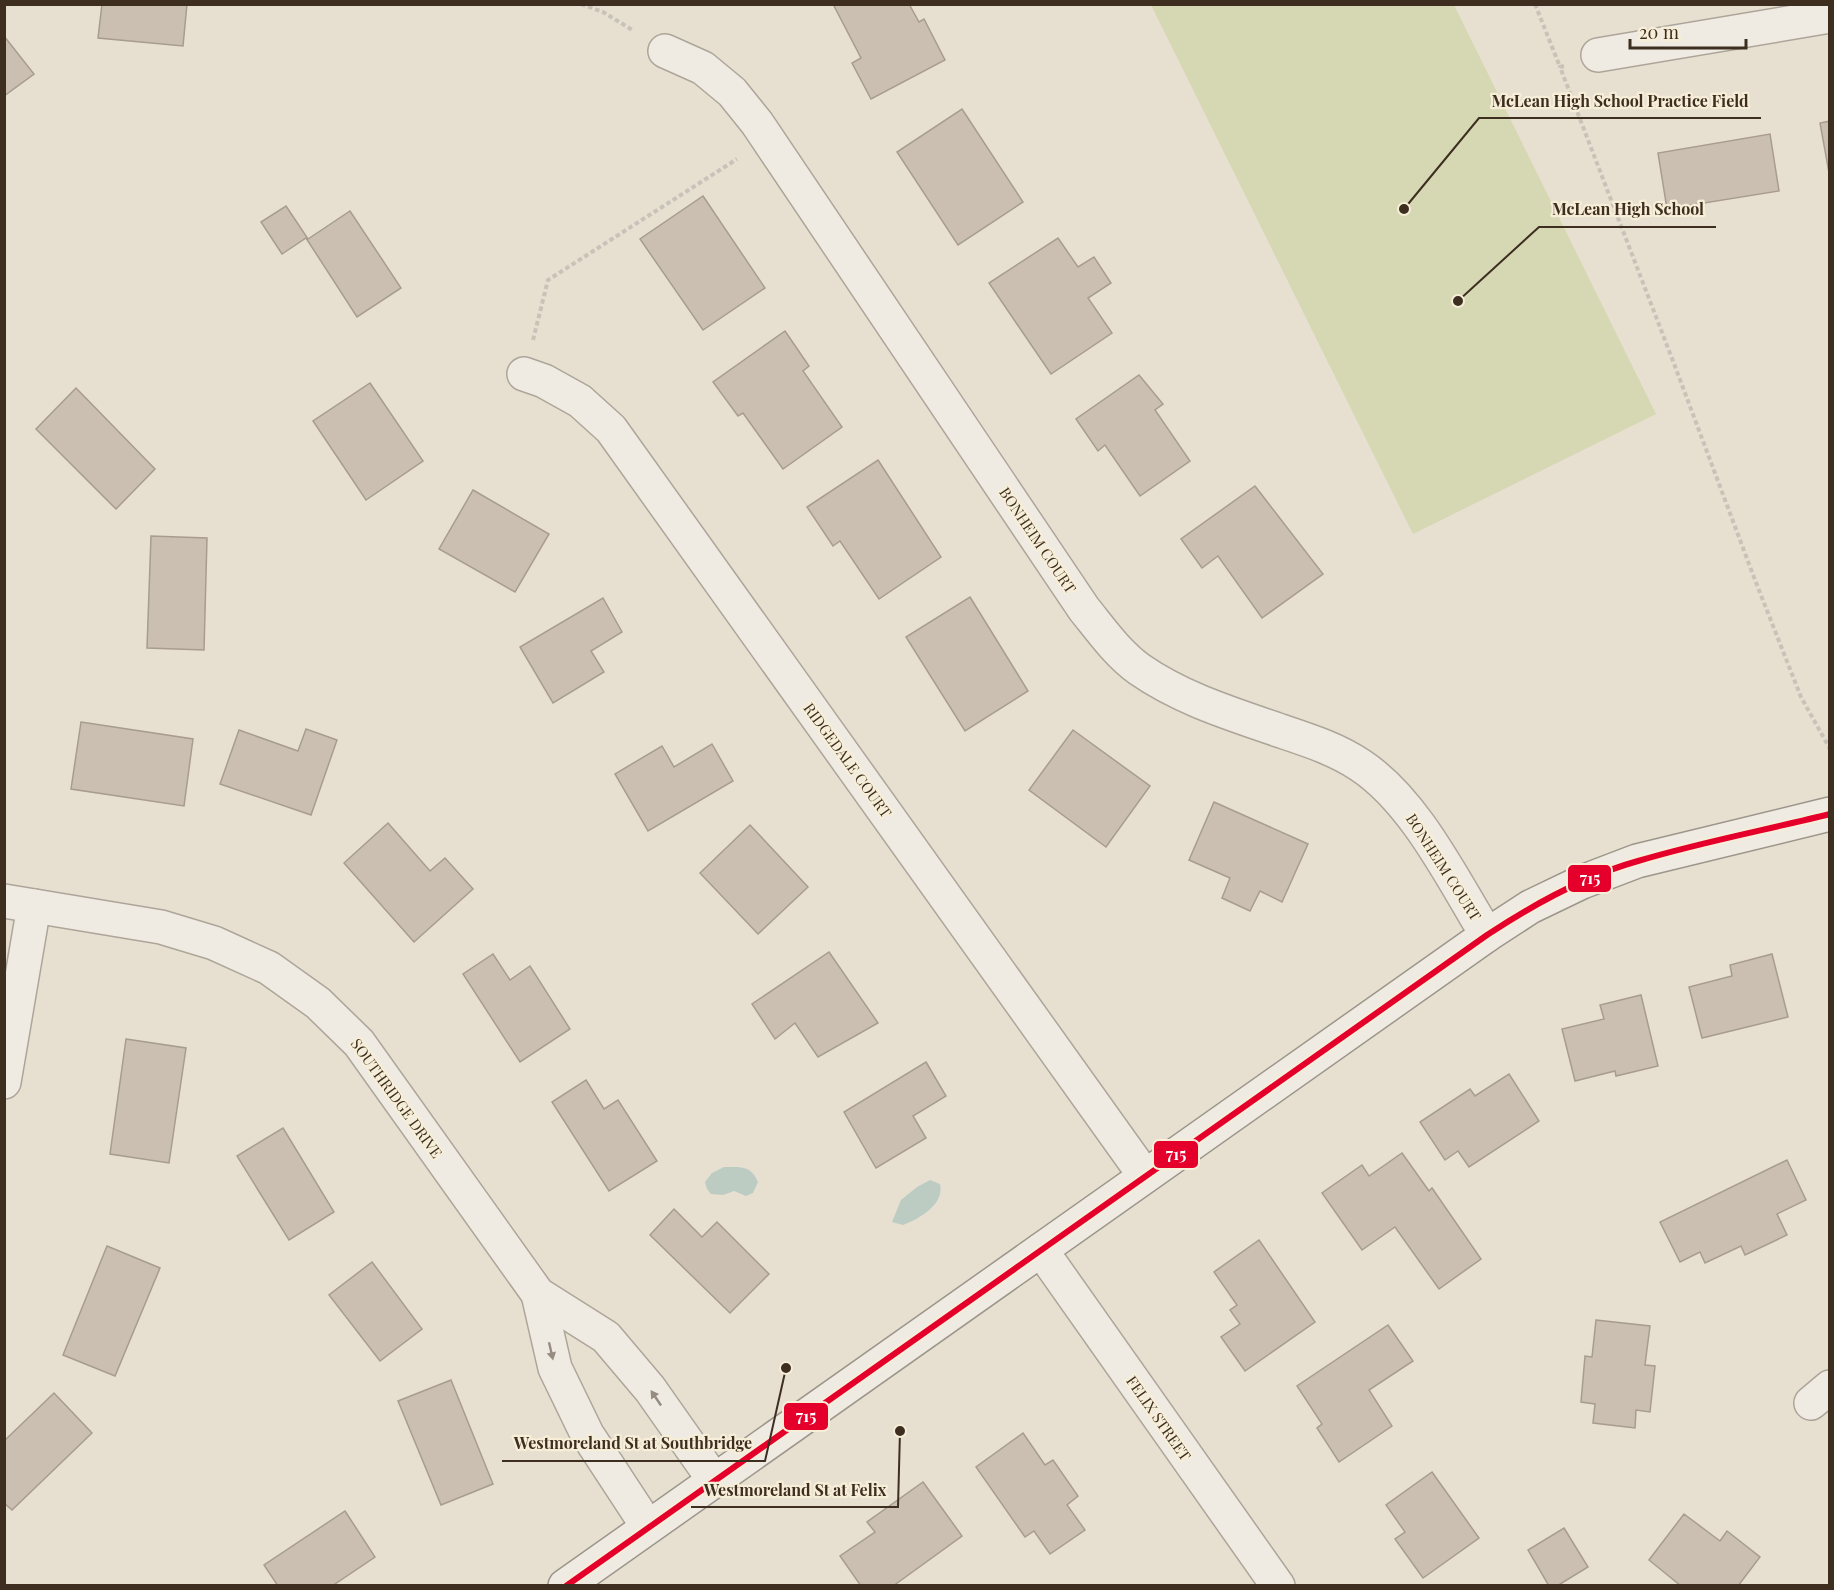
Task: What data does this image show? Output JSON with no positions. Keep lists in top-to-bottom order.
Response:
{
  "streets": {
    "street": [
      "BONHEIM COURT",
      "RIDGEDALE COURT",
      "SOUTHRIDGE DRIVE",
      "FELIX STREET"
    ]
  },
  "places": [
    "McLean High School Practice Field",
    "McLean High School",
    "Westmoreland St at Southbridge",
    "Westmoreland St at Felix"
  ],
  "lines": ["transit line 715"],
  "scale_bar": "20 m"
}
